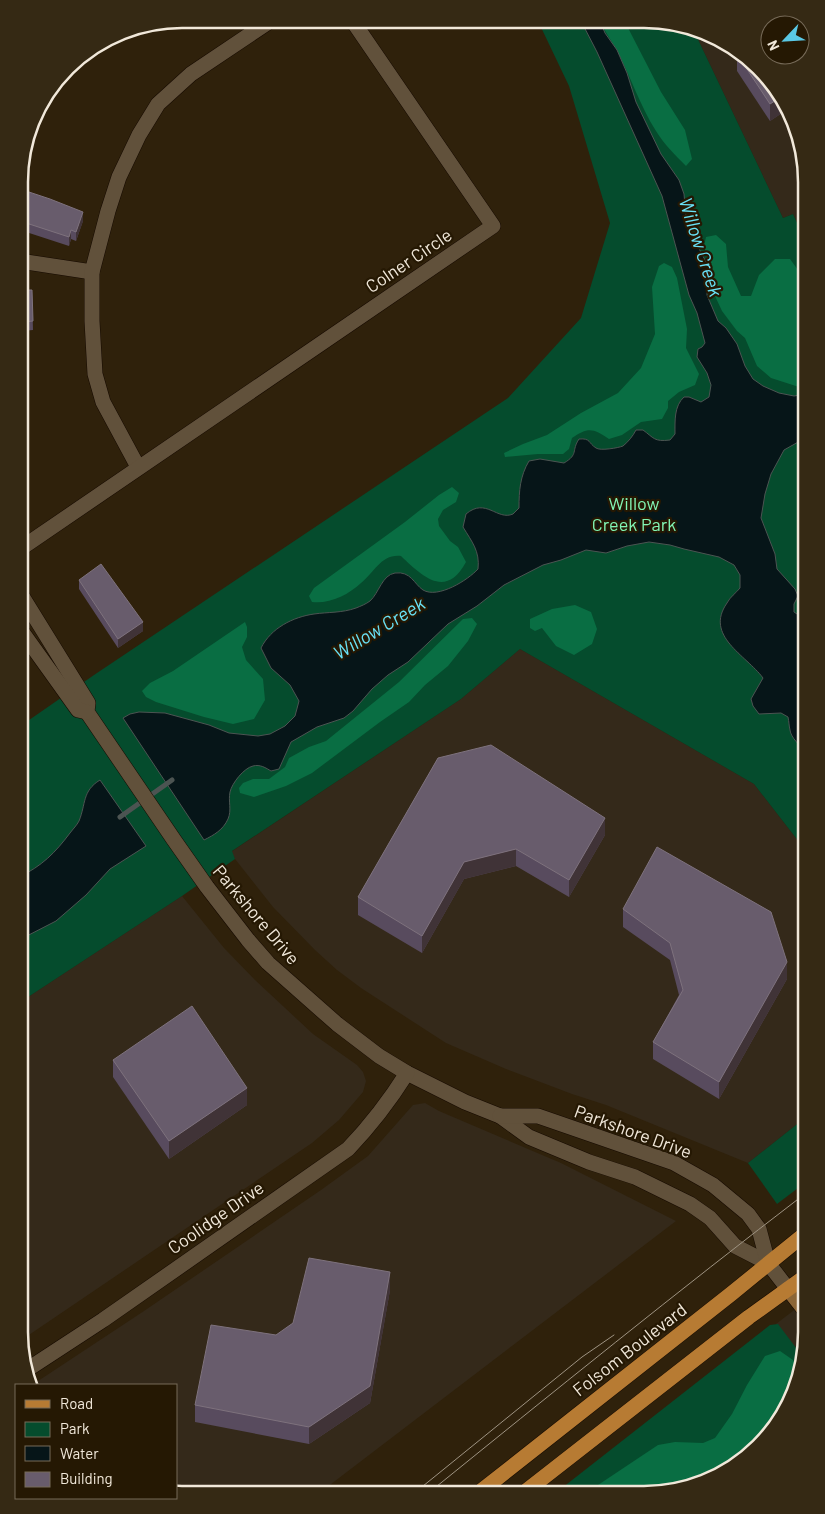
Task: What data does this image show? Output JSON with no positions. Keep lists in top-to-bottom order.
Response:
{
  "streets": {
    "main road": ["Folsom Boulevard"],
    "street": ["Colner Circle", "Parkshore Drive", "Coolidge Drive"]
  },
  "crossings": [
    ["Parkshore Drive", "Coolidge Drive"],
    ["Parkshore Drive", "Folsom Boulevard"]
  ],
  "water": ["Willow Creek"],
  "parks": ["Willow Creek Park"],
  "legend": [
    "Road",
    "Park",
    "Water",
    "Building"
  ],
  "north": "bottom left"
}
